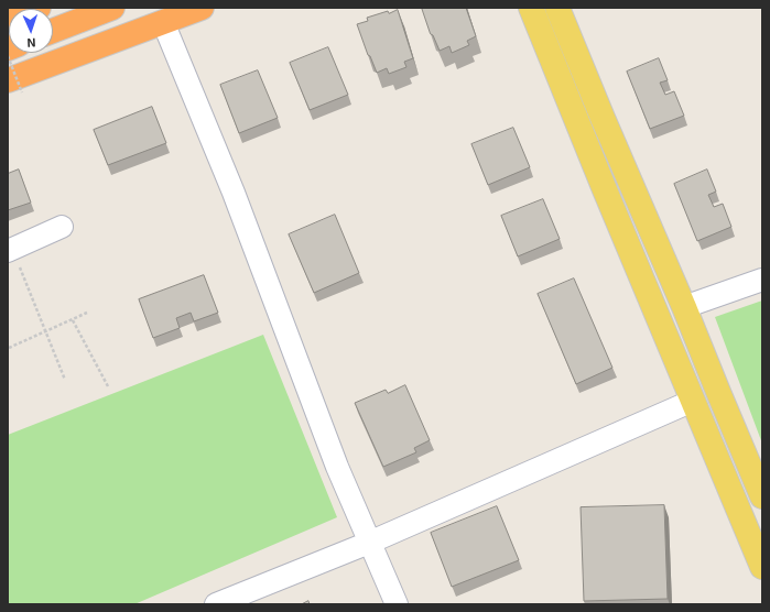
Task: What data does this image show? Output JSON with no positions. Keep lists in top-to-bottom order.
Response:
{
  "north": "bottom"
}
